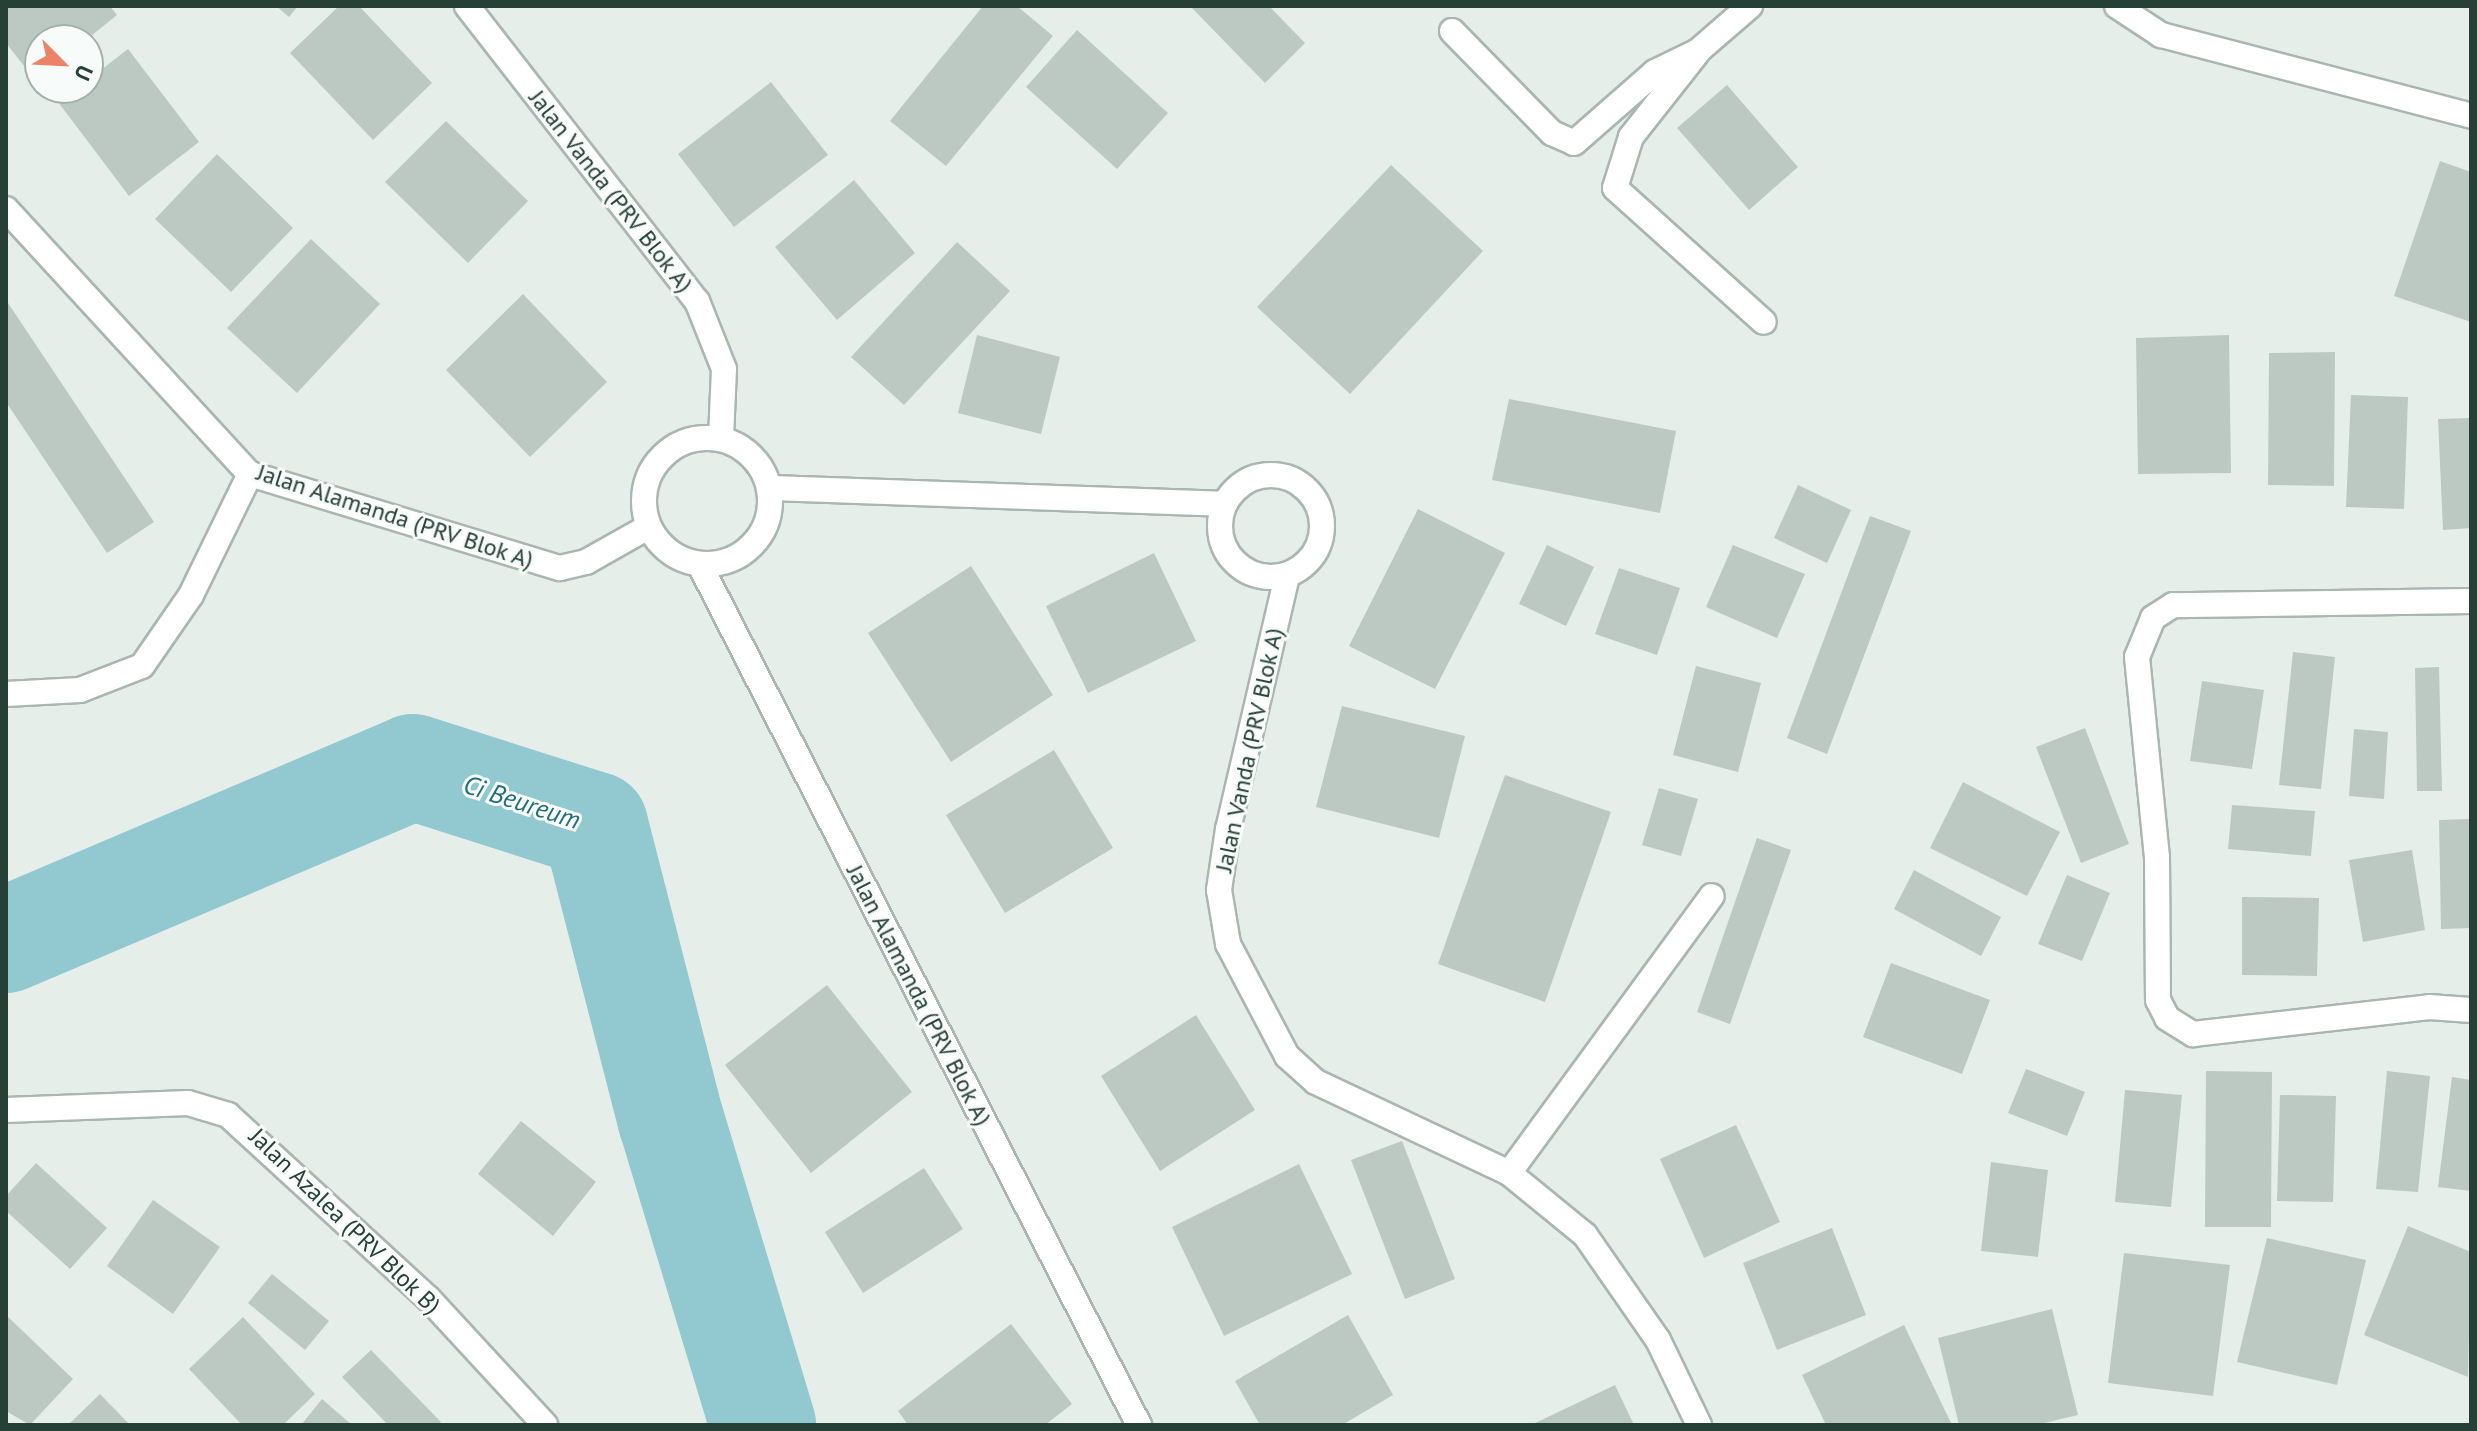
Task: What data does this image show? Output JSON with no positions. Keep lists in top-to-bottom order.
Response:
{
  "streets": {
    "street": ["Jalan Vanda (PRV Blok A)", "Jalan Alamanda (PRV Blok A)", "Jalan Azalea (PRV Blok B)"]
  },
  "crossings": [
    ["Jalan Vanda (PRV Blok A)", "Jalan Alamanda (PRV Blok A)"]
  ],
  "water": ["Ci Beureum"],
  "north": "bottom right"
}
